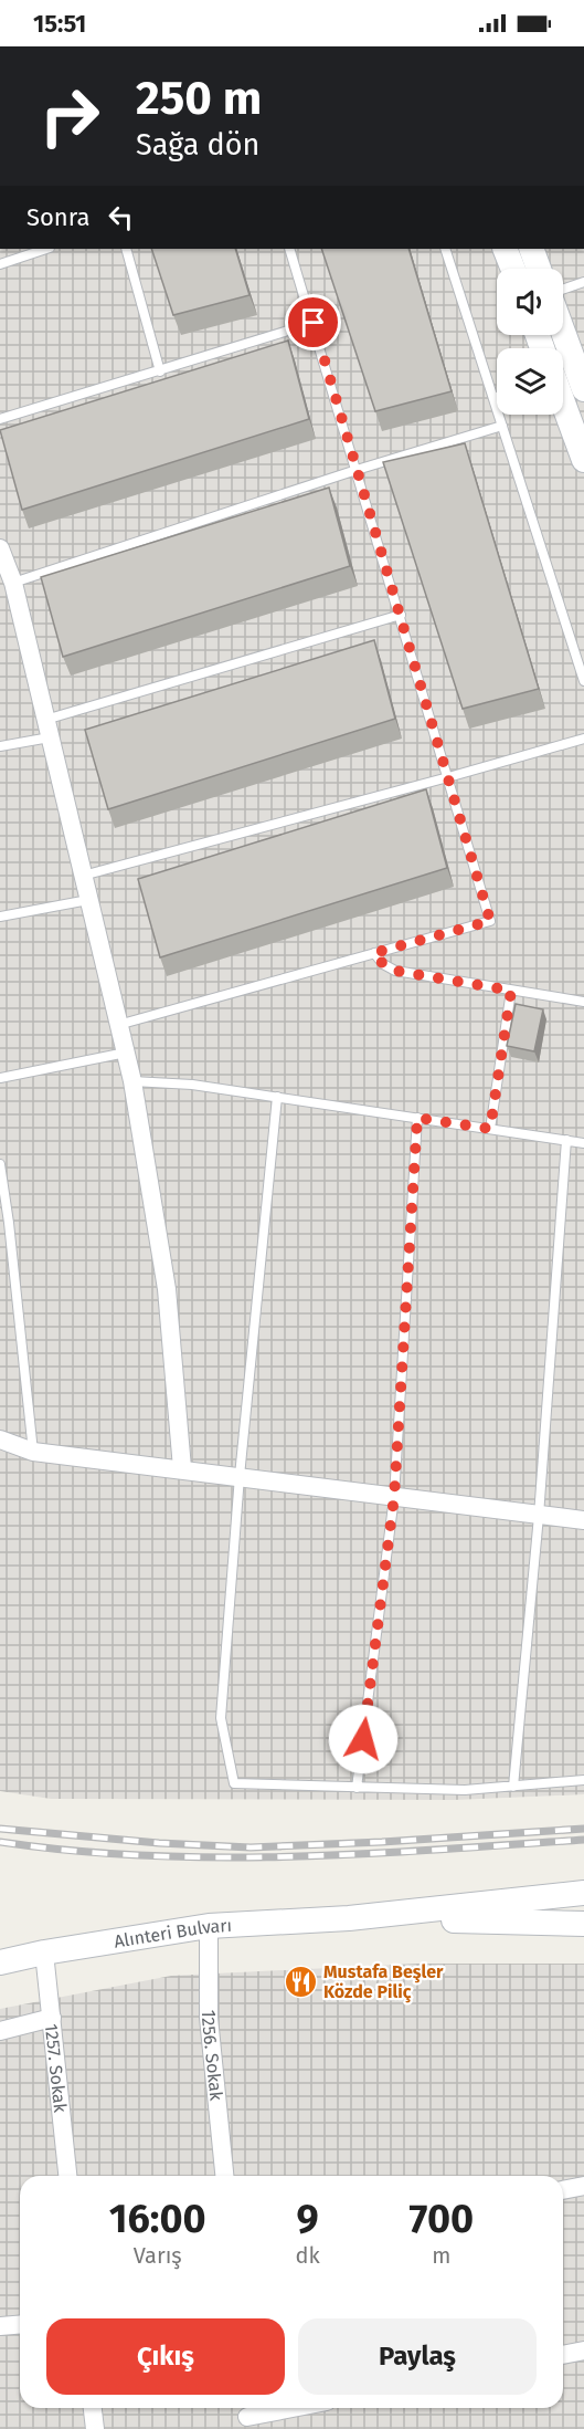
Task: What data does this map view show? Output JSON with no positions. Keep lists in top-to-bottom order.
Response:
{
  "streets": {
    "main road": ["Alınteri Bulvarı"],
    "street": ["1256. Sokak", "1257. Sokak"]
  },
  "crossings": [
    ["Alınteri Bulvarı", "1256. Sokak"],
    ["Alınteri Bulvarı", "1257. Sokak"]
  ],
  "places": {
    "restaurant": ["Mustafa Beşler Közde Piliç"]
  },
  "page": {
    "status": "15:51",
    "turn": ["250 m", "Sağa dön"],
    "then": "Sonra",
    "eta": [
      "16:00",
      "Varış",
      "9",
      "dk",
      "700",
      "m"
    ],
    "buttons": ["Çıkış", "Paylaş"]
  }
}
